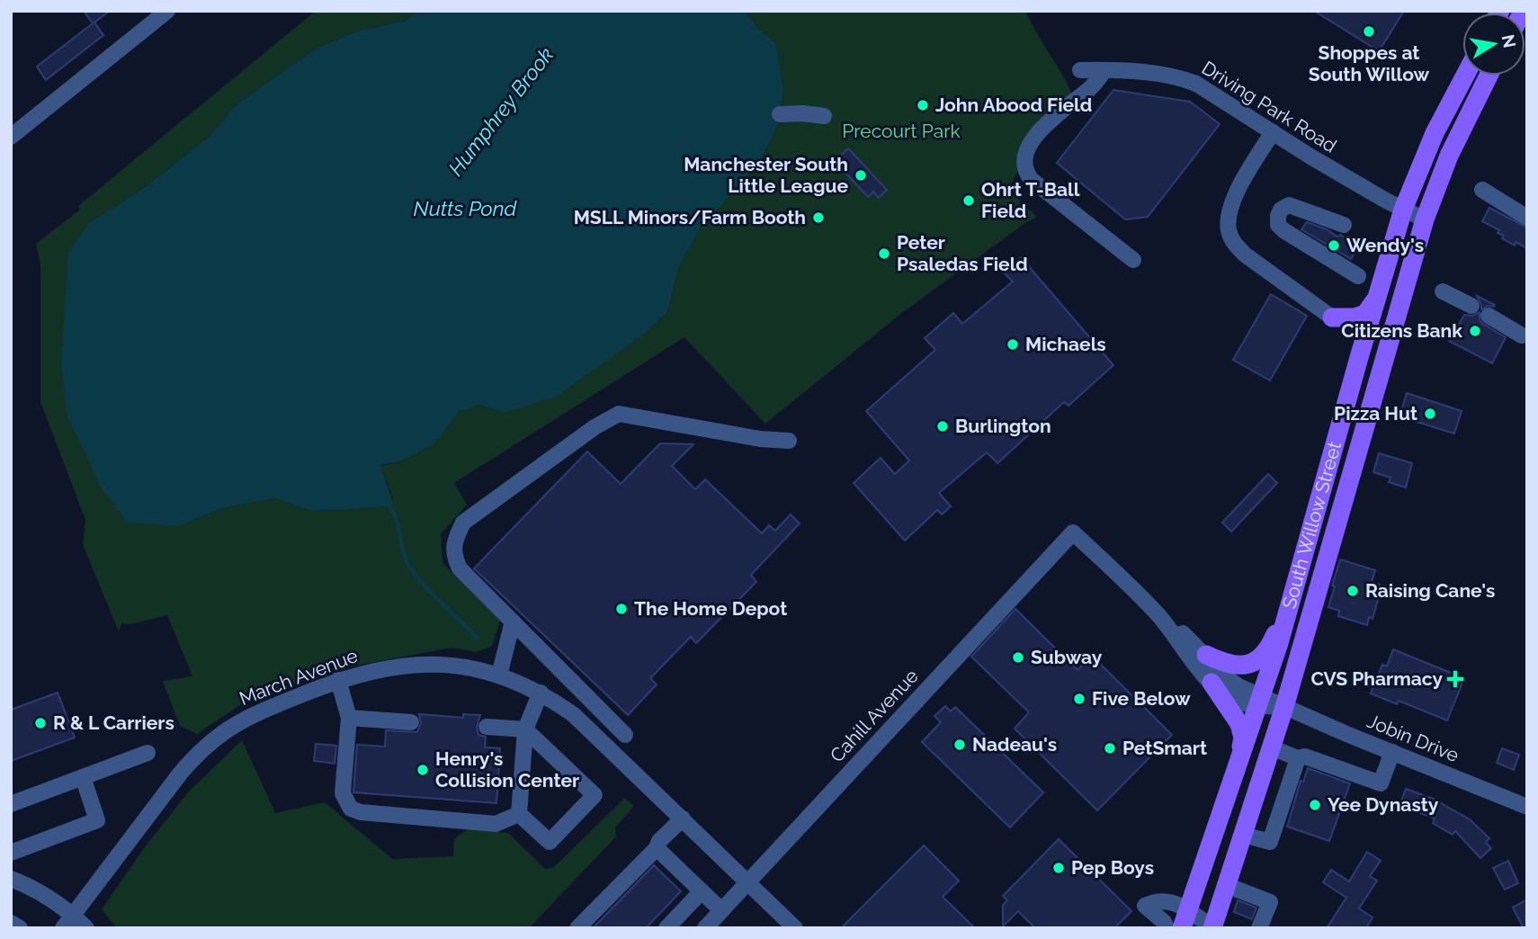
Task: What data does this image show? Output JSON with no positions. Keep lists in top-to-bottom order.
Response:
{
  "streets": {
    "main road": ["South Willow Street"],
    "street": [
      "Driving Park Road",
      "March Avenue",
      "Cahill Avenue",
      "Jobin Drive"
    ]
  },
  "crossings": [
    ["Driving Park Road", "South Willow Street"],
    ["South Willow Street", "Jobin Drive"],
    ["March Avenue", "Cahill Avenue"]
  ],
  "water": ["Humphrey Brook", "Nutts Pond"],
  "parks": ["Precourt Park"],
  "places": {
    "other": [
      "Shoppes at South Willow",
      "John Abood Field",
      "Manchester South Little League",
      "Ohrt T-Ball Field",
      "MSLL Minors/Farm Booth",
      "Wendy's",
      "Peter Psaledas Field",
      "Citizens Bank",
      "Michaels",
      "Pizza Hut",
      "Burlington",
      "Raising Cane's",
      "The Home Depot",
      "Subway",
      "Five Below",
      "R & L Carriers",
      "Nadeau's",
      "PetSmart",
      "Henry's Collision Center",
      "Yee Dynasty",
      "Pep Boys"
    ],
    "health": ["CVS Pharmacy"]
  },
  "north": "right"
}
